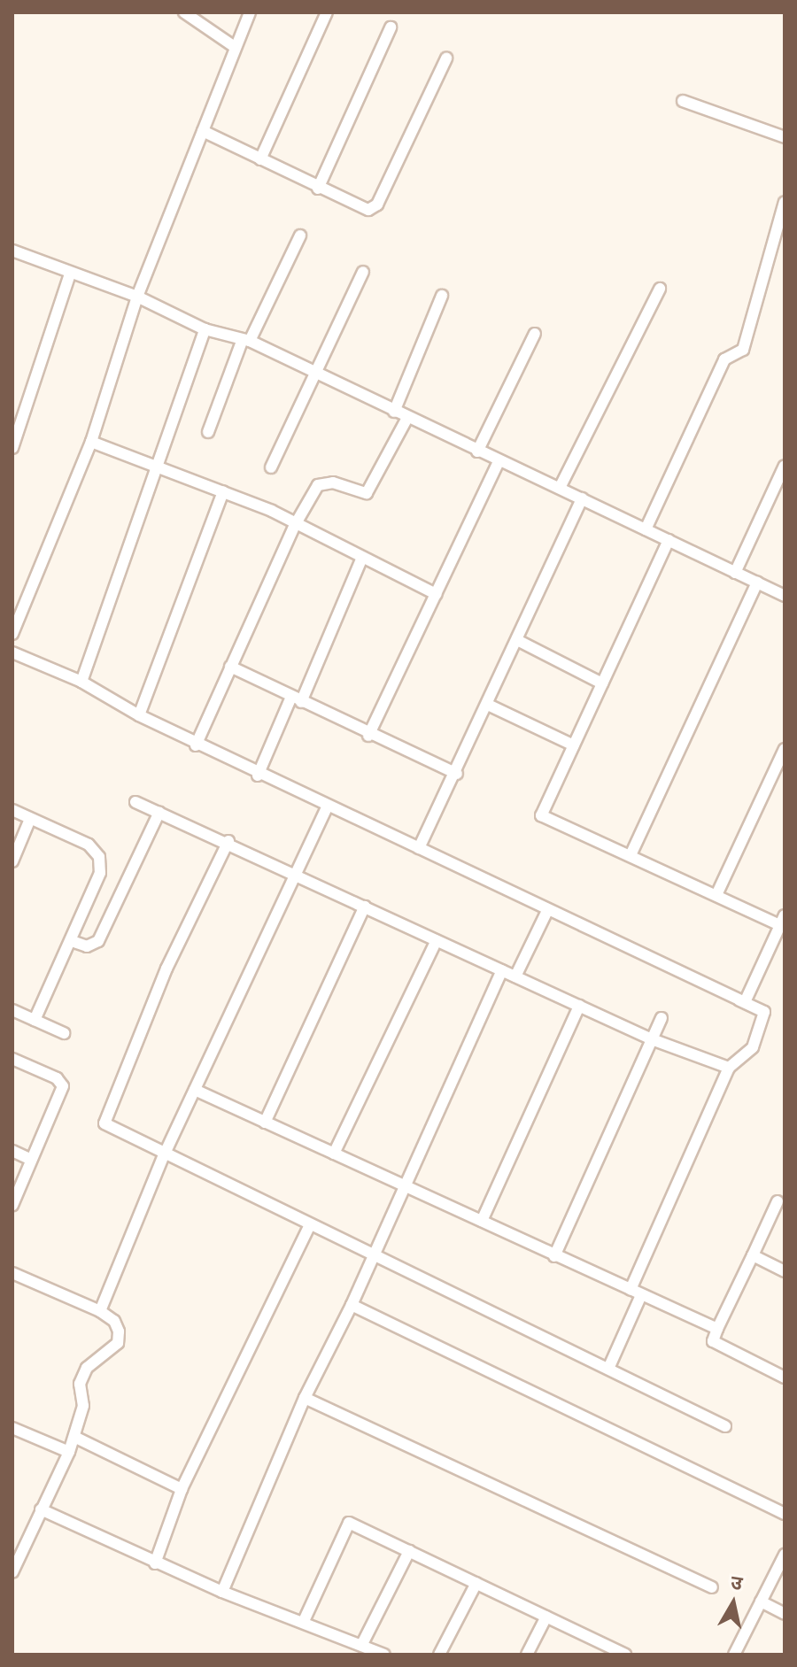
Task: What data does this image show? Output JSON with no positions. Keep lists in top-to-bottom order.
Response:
{
  "north": "top"
}
